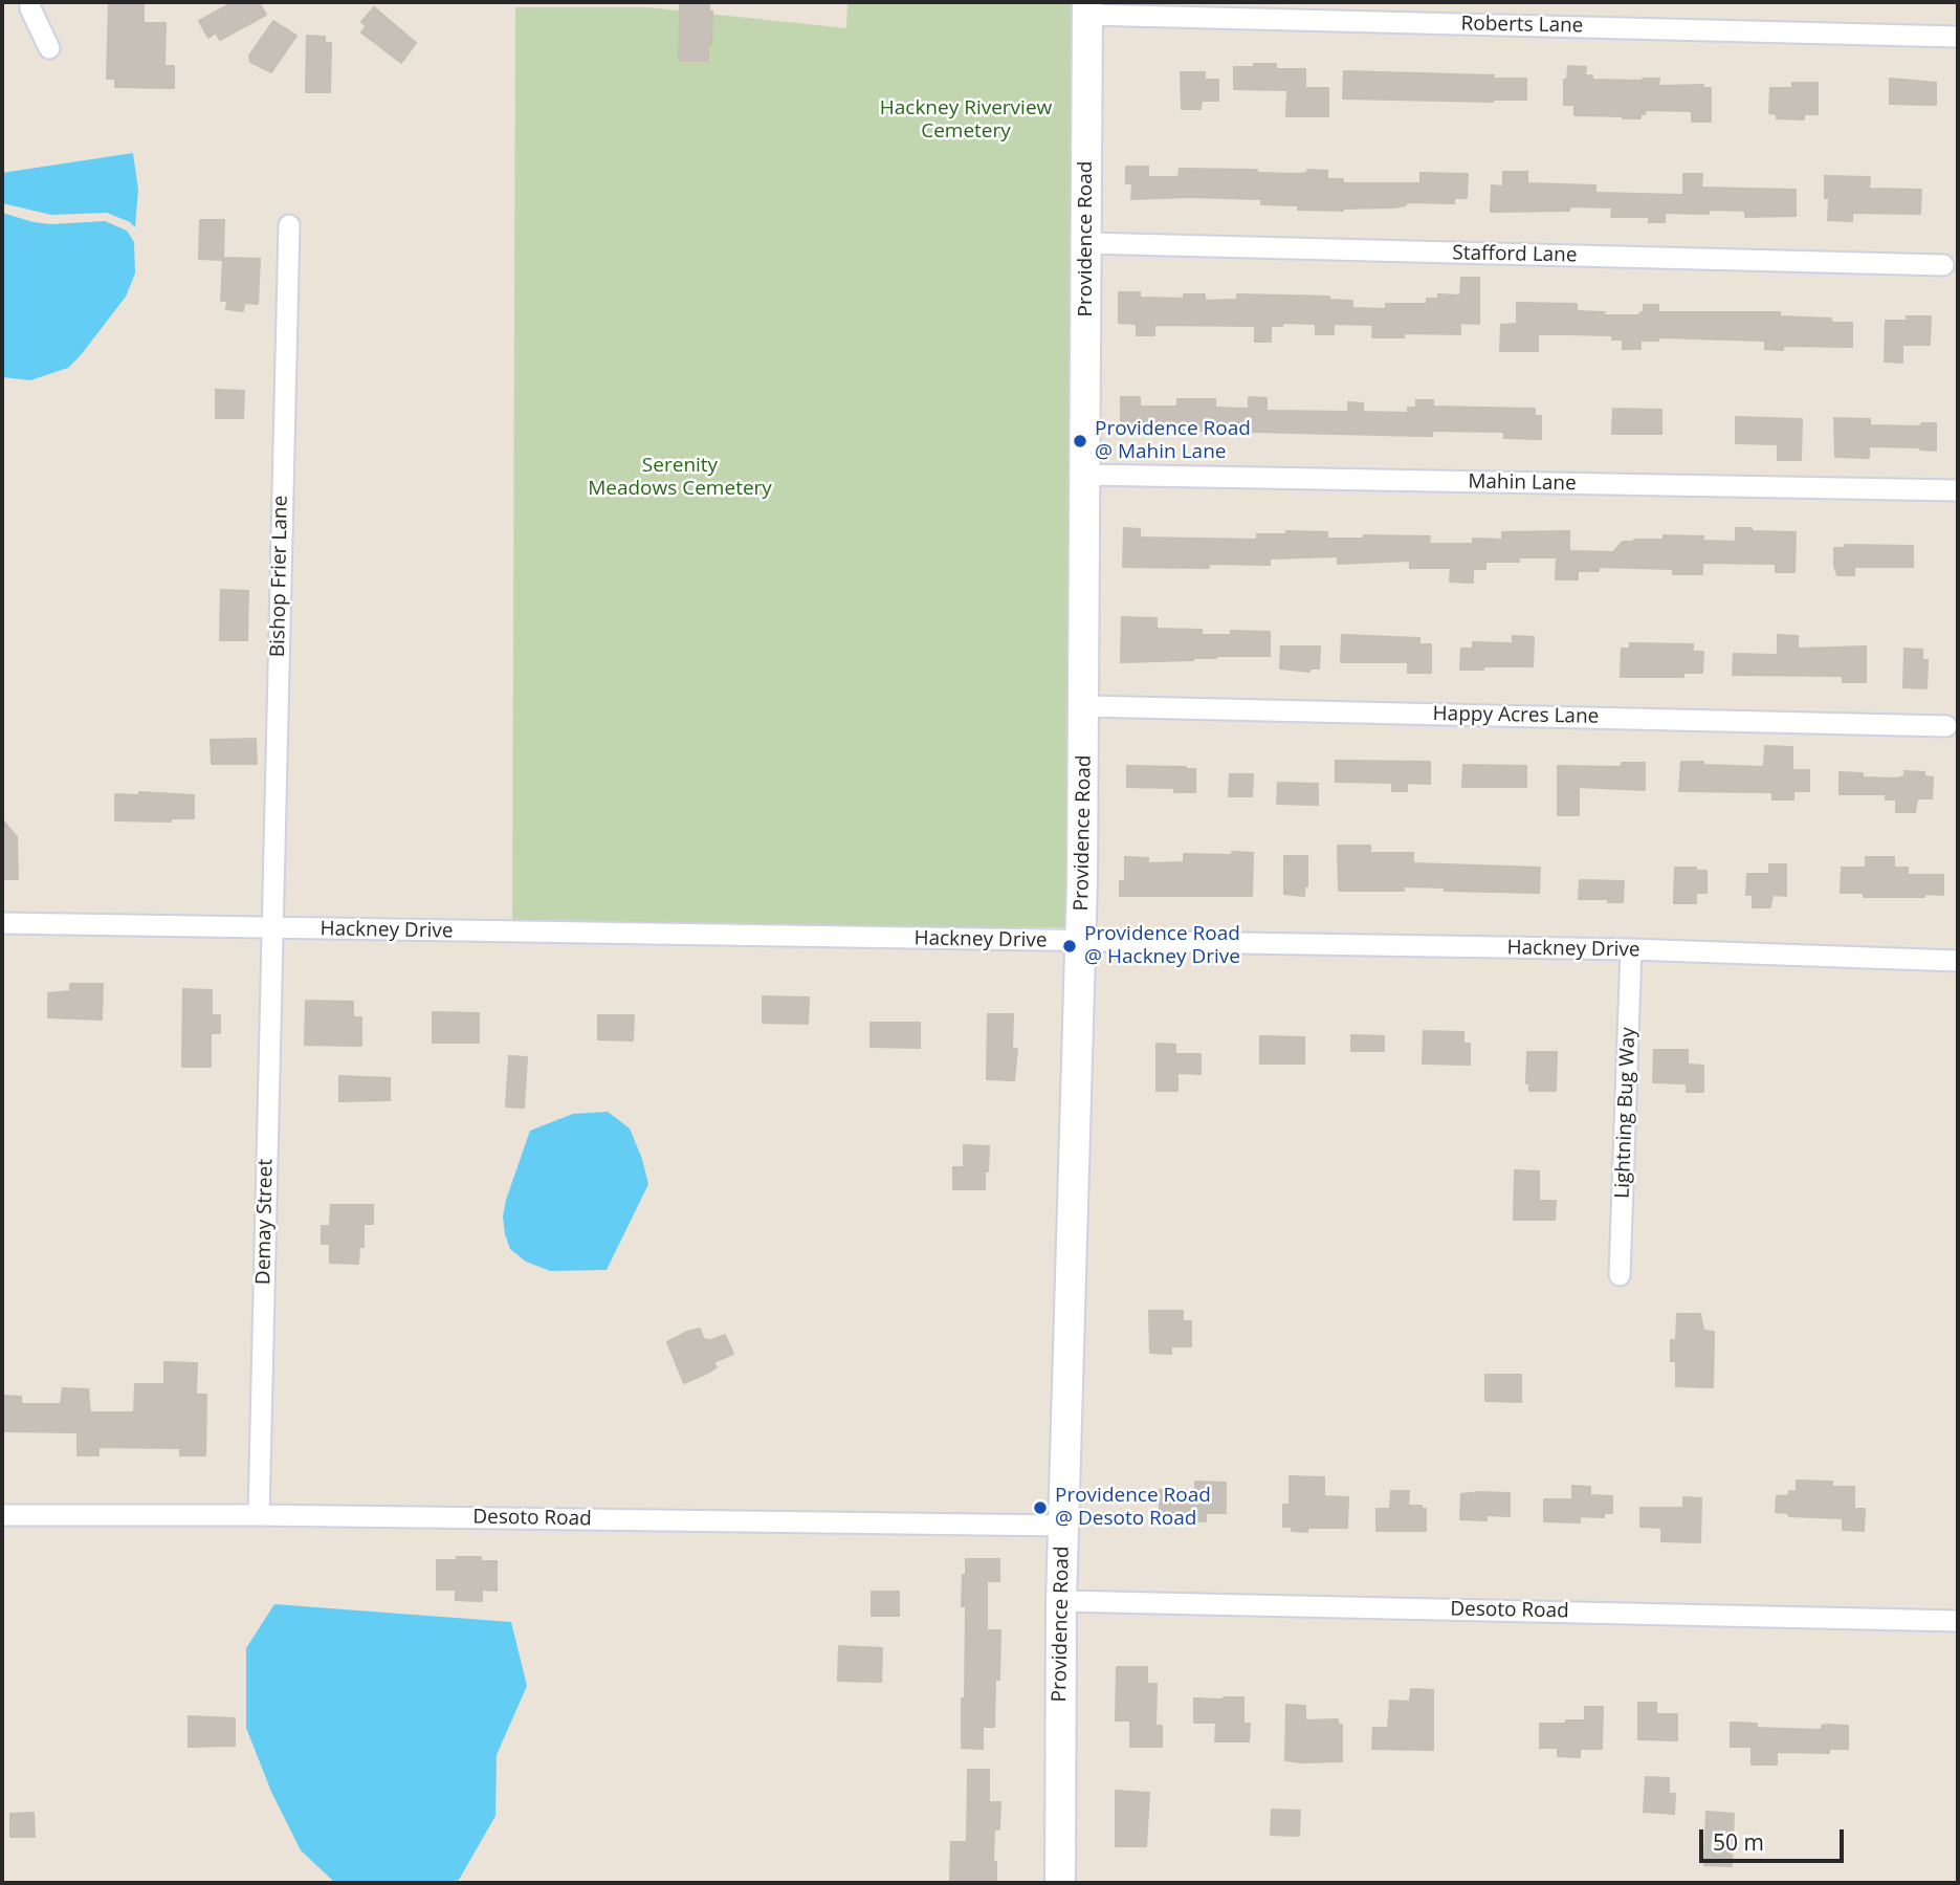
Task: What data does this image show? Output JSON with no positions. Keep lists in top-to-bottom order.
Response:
{
  "streets": {
    "street": [
      "Roberts Lane",
      "Providence Road",
      "Stafford Lane",
      "Mahin Lane",
      "Bishop Frier Lane",
      "Happy Acres Lane",
      "Hackney Drive",
      "Lightning Bug Way",
      "Demay Street",
      "Desoto Road"
    ]
  },
  "crossings": [
    ["Roberts Lane", "Providence Road"],
    ["Providence Road", "Stafford Lane"],
    ["Providence Road", "Mahin Lane"],
    ["Providence Road", "Happy Acres Lane"],
    ["Providence Road", "Hackney Drive"],
    ["Providence Road", "Desoto Road"],
    ["Bishop Frier Lane", "Hackney Drive"],
    ["Bishop Frier Lane", "Demay Street"],
    ["Hackney Drive", "Lightning Bug Way"],
    ["Hackney Drive", "Demay Street"],
    ["Demay Street", "Desoto Road"]
  ],
  "parks": ["Hackney Riverview Cemetery", "Serenity Meadows Cemetery"],
  "places": ["Providence Road @ Mahin Lane", "Providence Road @ Hackney Drive", "Providence Road @ Desoto Road"],
  "scale_bar": "50 m"
}
